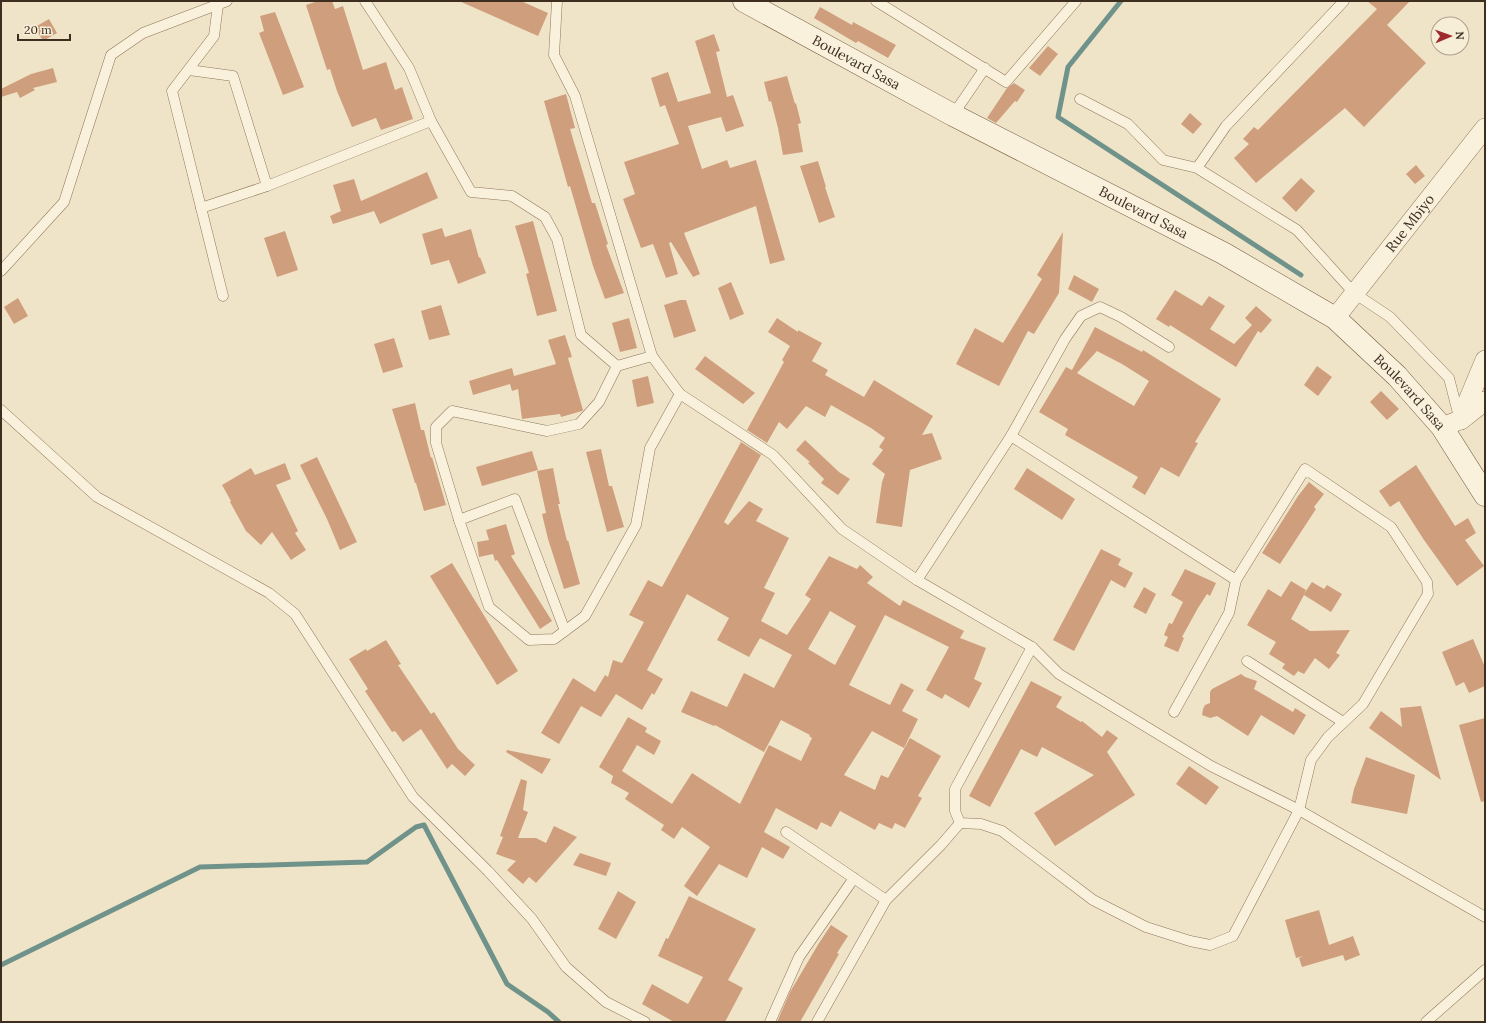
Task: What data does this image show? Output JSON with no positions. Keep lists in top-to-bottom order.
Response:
{
  "streets": {
    "street": ["Boulevard Sasa", "Rue Mbiyo"]
  },
  "crossings": [
    ["Boulevard Sasa", "Rue Mbiyo"]
  ],
  "scale_bar": "20 m",
  "north": "right"
}
